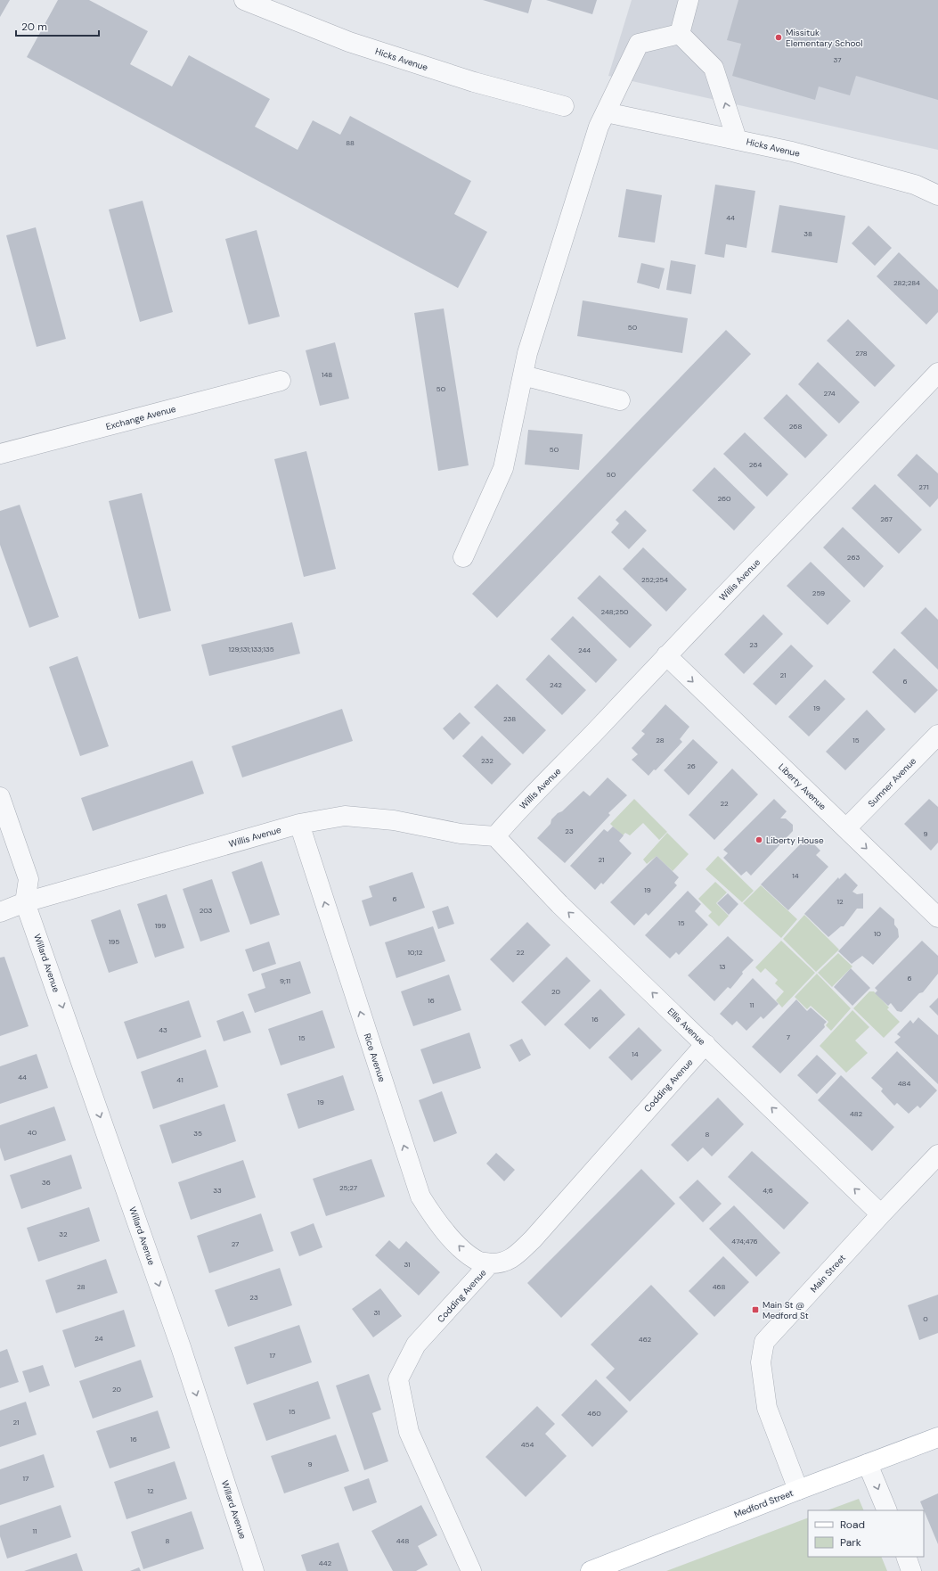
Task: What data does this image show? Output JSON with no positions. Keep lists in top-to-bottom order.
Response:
{
  "streets": {
    "main road": ["Medford Street"],
    "street": [
      "Hicks Avenue",
      "Exchange Avenue",
      "Willis Avenue",
      "Sumner Avenue",
      "Liberty Avenue",
      "Willard Avenue",
      "Ellis Avenue",
      "Rice Avenue",
      "Codding Avenue",
      "Main Street"
    ]
  },
  "crossings": [
    ["Willis Avenue", "Liberty Avenue"],
    ["Willis Avenue", "Willard Avenue"],
    ["Willis Avenue", "Ellis Avenue"],
    ["Willis Avenue", "Rice Avenue"],
    ["Sumner Avenue", "Liberty Avenue"],
    ["Ellis Avenue", "Codding Avenue"],
    ["Ellis Avenue", "Main Street"],
    ["Rice Avenue", "Codding Avenue"],
    ["Main Street", "Medford Street"]
  ],
  "one_way": [
    "Liberty Avenue",
    "Willard Avenue",
    "Ellis Avenue",
    "Rice Avenue"
  ],
  "places": {
    "other": ["Missituk Elementary School", "Liberty House"],
    "transit": ["Main St @ Medford St"]
  },
  "house_numbers": [
    "37",
    "88",
    "44",
    "38",
    "282;284",
    "50",
    "278",
    "148",
    "50",
    "274",
    "268",
    "50",
    "264",
    "50",
    "271",
    "260",
    "267",
    "263",
    "252;254",
    "259",
    "248;250",
    "23",
    "129;131;133;135",
    "244",
    "21",
    "6",
    "242",
    "19",
    "238",
    "28",
    "15",
    "232",
    "26",
    "22",
    "23",
    "9",
    "21",
    "14",
    "19",
    "6",
    "12",
    "203",
    "15",
    "199",
    "10",
    "195",
    "10;12",
    "22",
    "13",
    "6",
    "9;11",
    "20",
    "16",
    "11",
    "16",
    "43",
    "7",
    "15",
    "14",
    "44",
    "41",
    "484",
    "19",
    "482",
    "40",
    "35",
    "8",
    "36",
    "25;27",
    "33",
    "4;6",
    "32",
    "474;476",
    "27",
    "31",
    "28",
    "468",
    "23",
    "31",
    "0",
    "24",
    "462",
    "17",
    "20",
    "15",
    "460",
    "21",
    "16",
    "454",
    "9",
    "17",
    "12",
    "11",
    "8",
    "448",
    "442"
  ],
  "legend": ["Road", "Park"],
  "scale_bar": "20 m"
}
